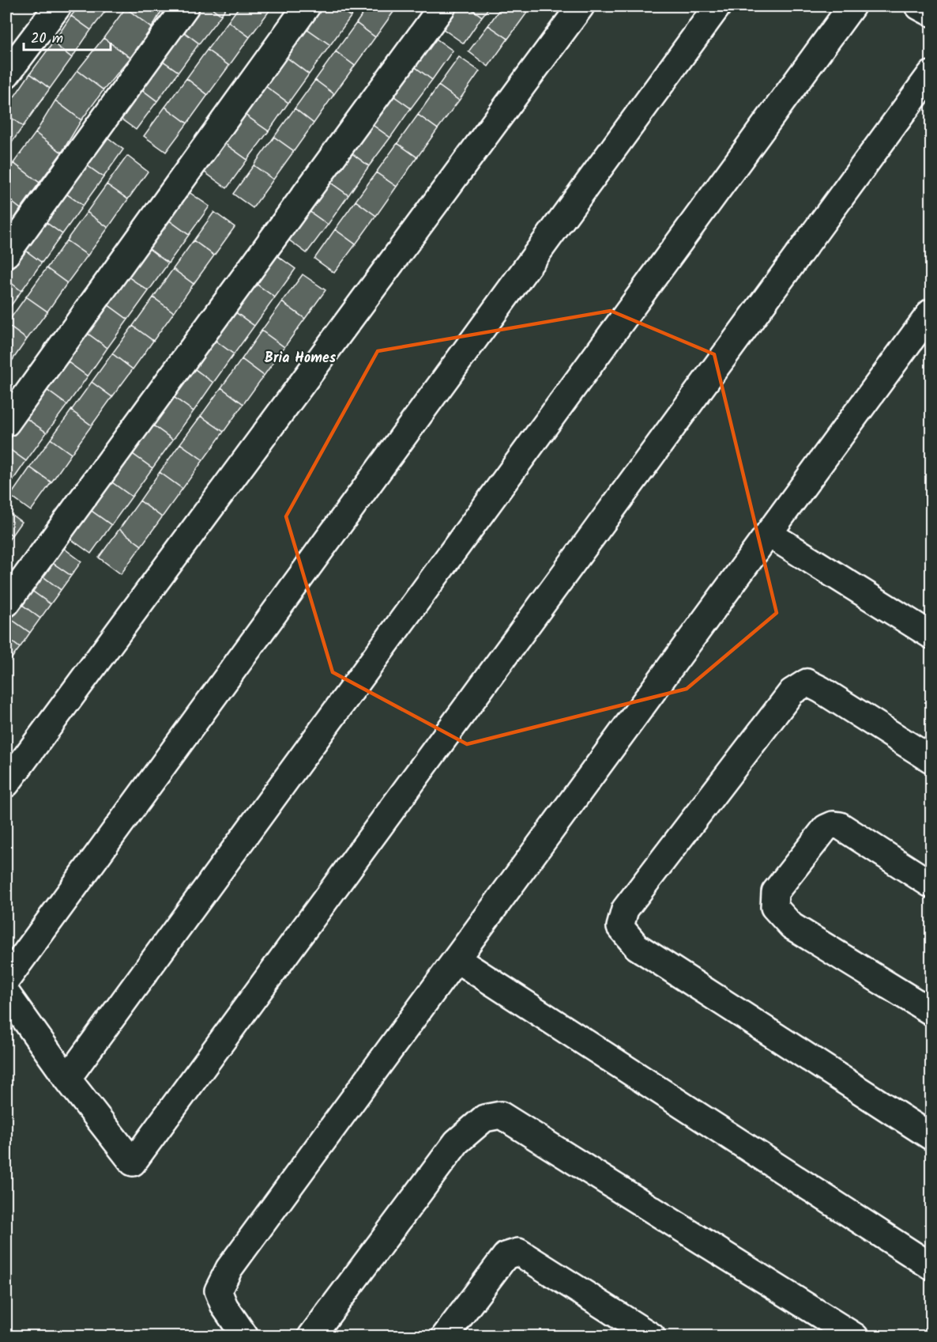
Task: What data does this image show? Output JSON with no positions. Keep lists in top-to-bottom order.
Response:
{
  "districts": ["Bria Homes"],
  "scale_bar": "20 m"
}
